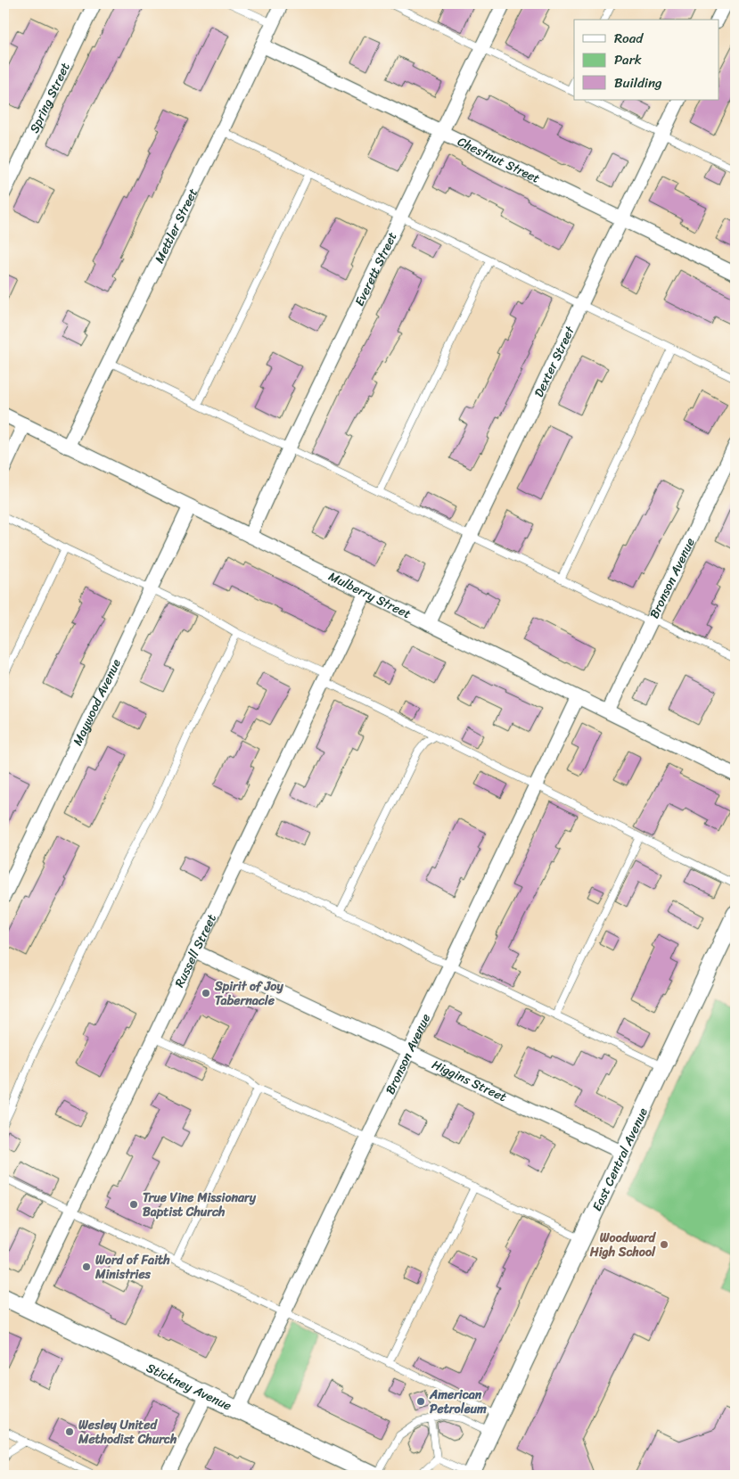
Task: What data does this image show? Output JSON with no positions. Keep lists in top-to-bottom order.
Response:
{
  "streets": {
    "street": [
      "Spring Street",
      "Chestnut Street",
      "Mettler Street",
      "Everett Street",
      "Dexter Street",
      "Bronson Avenue",
      "Mulberry Street",
      "Maywood Avenue",
      "Russell Street",
      "Higgins Street",
      "East Central Avenue",
      "Stickney Avenue"
    ]
  },
  "crossings": [
    ["Chestnut Street", "Mettler Street"],
    ["Chestnut Street", "Everett Street"],
    ["Chestnut Street", "Dexter Street"],
    ["Mettler Street", "Mulberry Street"],
    ["Everett Street", "Mulberry Street"],
    ["Dexter Street", "Mulberry Street"],
    ["Bronson Avenue", "Mulberry Street"],
    ["Bronson Avenue", "Higgins Street"],
    ["Bronson Avenue", "Stickney Avenue"],
    ["Mulberry Street", "Maywood Avenue"],
    ["Mulberry Street", "Russell Street"],
    ["Russell Street", "Higgins Street"],
    ["Russell Street", "Stickney Avenue"],
    ["Higgins Street", "East Central Avenue"]
  ],
  "places": [
    "Spirit of Joy Tabernacle",
    "True Vine Missionary Baptist Church",
    "Woodward High School",
    "Word of Faith Ministries",
    "American Petroleum",
    "Wesley United Methodist Church"
  ],
  "legend": ["Road", "Park", "Building"]
}
